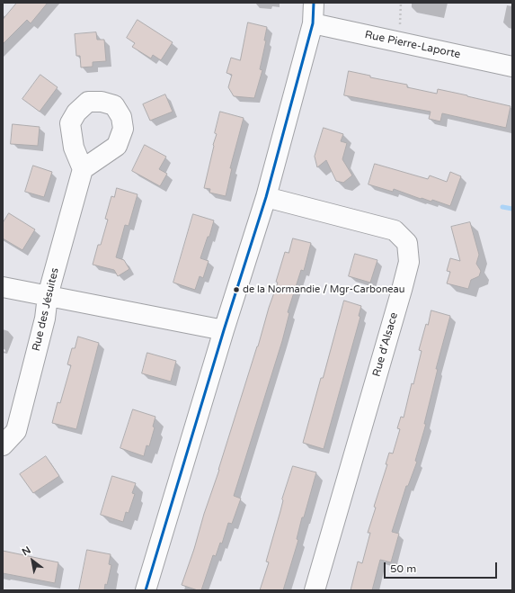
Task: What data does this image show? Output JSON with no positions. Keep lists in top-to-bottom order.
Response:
{
  "streets": {
    "street": ["Rue Pierre-Laporte", "Rue des Jésuites", "Rue d'Alsace"]
  },
  "places": ["de la Normandie / Mgr-Carboneau"],
  "scale_bar": "50 m",
  "north": "top left"
}
